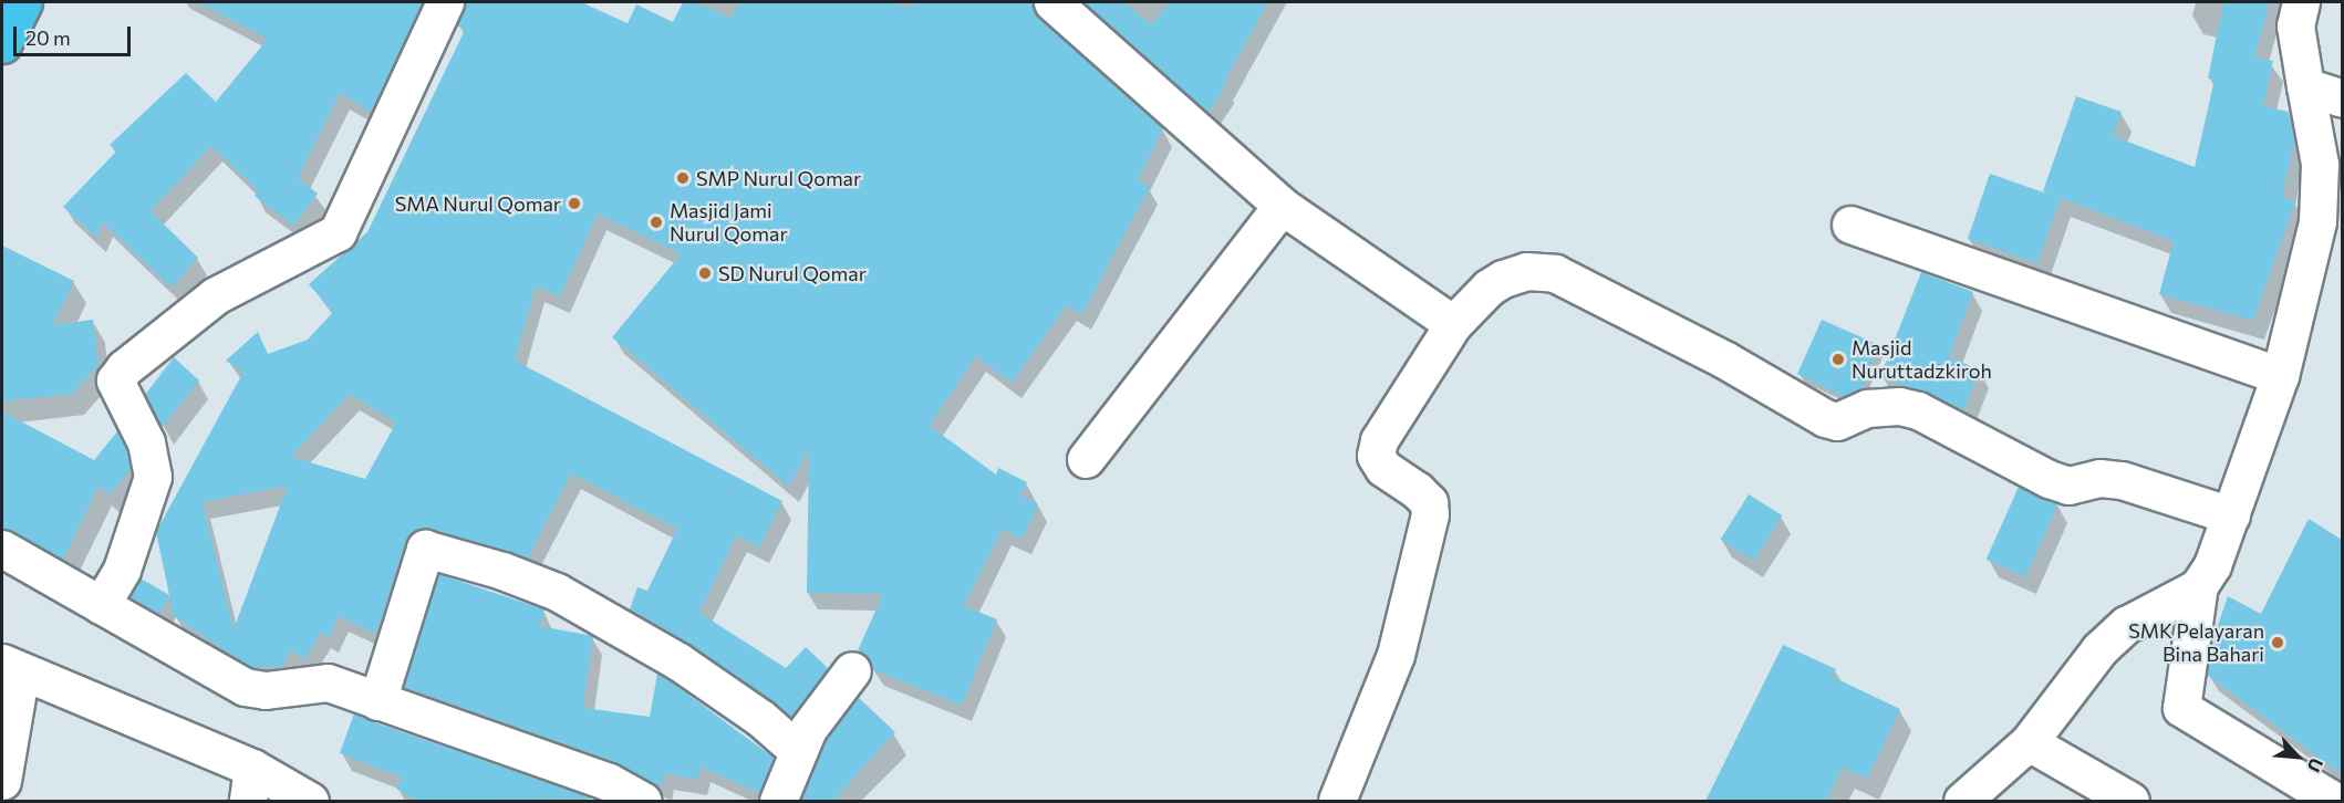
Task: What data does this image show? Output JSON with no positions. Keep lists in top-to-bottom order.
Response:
{
  "places": [
    "SMP Nurul Qomar",
    "SMA Nurul Qomar",
    "Masjid Jami Nurul Qomar",
    "SD Nurul Qomar",
    "Masjid Nuruttadzkiroh",
    "SMK Pelayaran Bina Bahari"
  ],
  "scale_bar": "20 m",
  "north": "bottom right"
}
